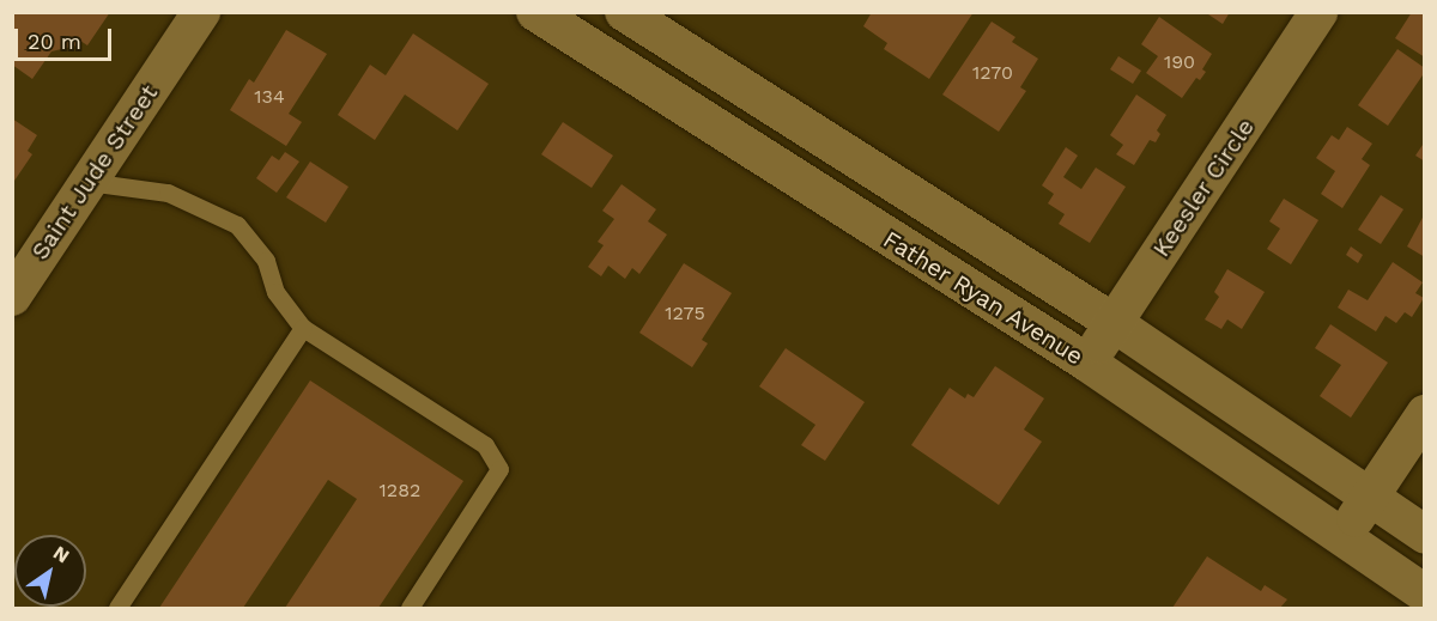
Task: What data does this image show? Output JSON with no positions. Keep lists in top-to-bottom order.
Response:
{
  "streets": {
    "street": ["Saint Jude Street", "Keesler Circle", "Father Ryan Avenue"]
  },
  "crossings": [
    ["Keesler Circle", "Father Ryan Avenue"]
  ],
  "house_numbers": [
    "190",
    "1270",
    "134",
    "1275",
    "1282"
  ],
  "scale_bar": "20 m",
  "north": "top right"
}
